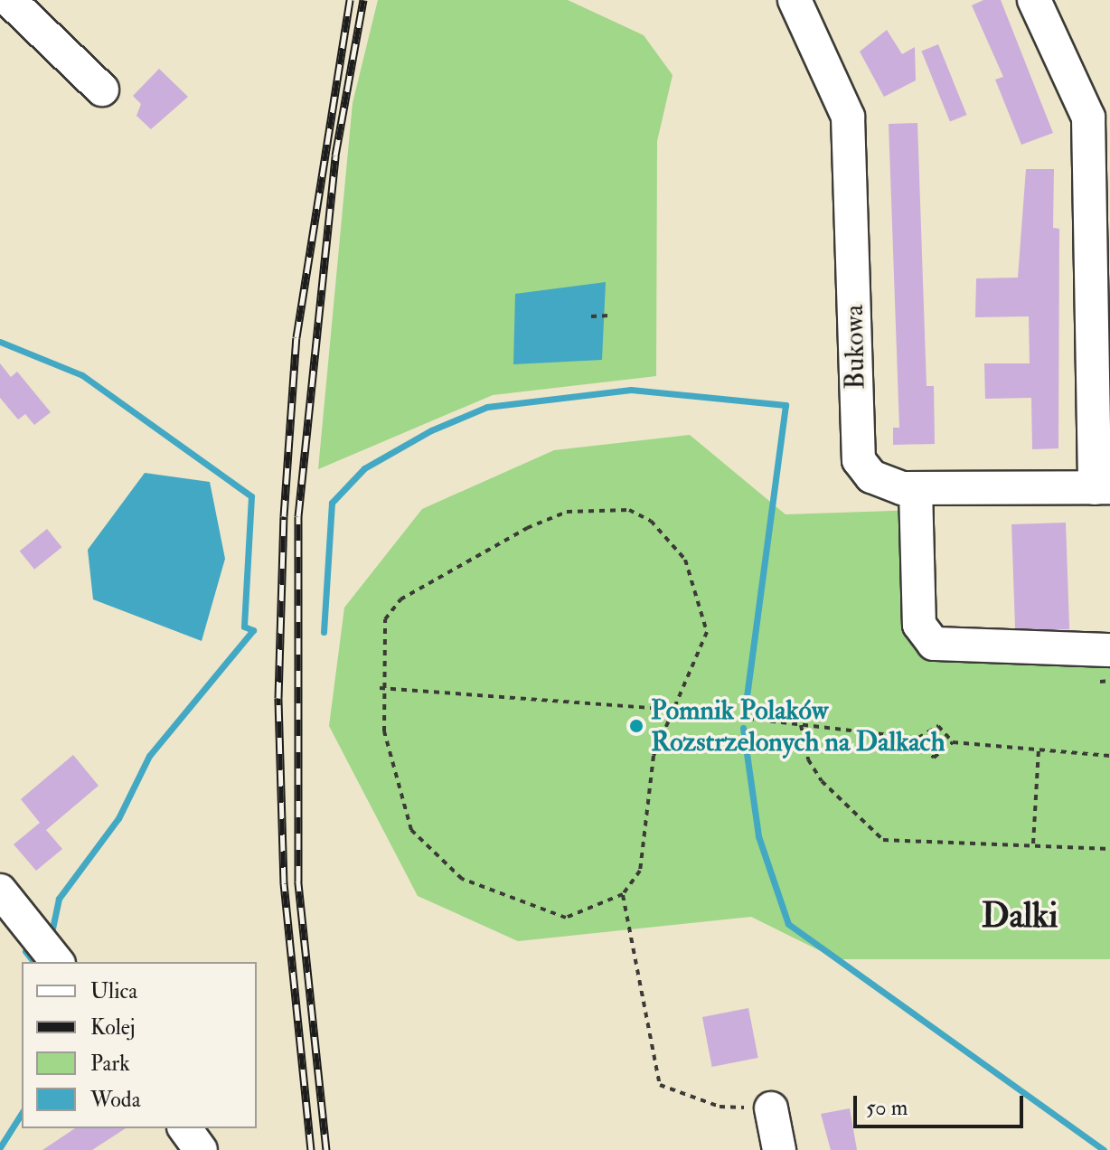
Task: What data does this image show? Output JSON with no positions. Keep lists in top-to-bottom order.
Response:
{
  "streets": {
    "street": ["Bukowa"]
  },
  "districts": ["Dalki"],
  "places": ["Pomnik Polaków Rozstrzelonych na Dalkach"],
  "legend": [
    "Ulica",
    "Kolej",
    "Park",
    "Woda"
  ],
  "scale_bar": "50 m"
}
